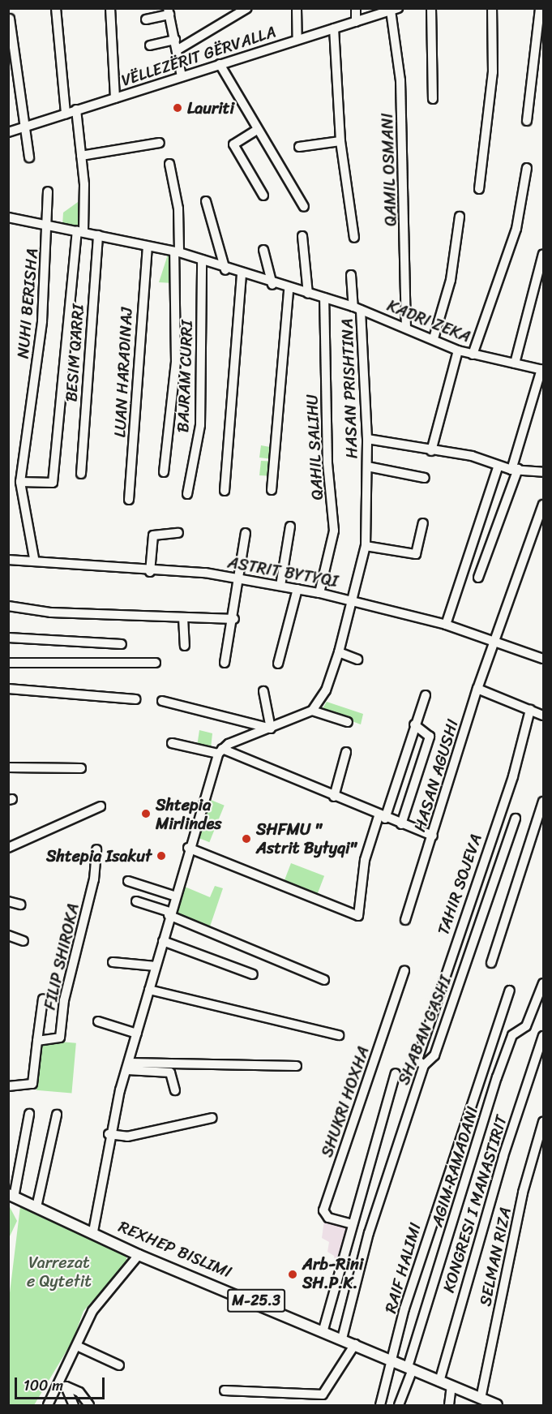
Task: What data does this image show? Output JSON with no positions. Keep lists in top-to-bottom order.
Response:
{
  "streets": {
    "main road": ["REXHEP BISLIMI", "M-25.3"],
    "street": [
      "VËLLEZËRIT GËRVALLA",
      "QAMIL OSMANI",
      "NUHI BERISHA",
      "KADRI ZEKA",
      "BESIM QARRI",
      "LUAN HARADINAJ",
      "BAJRAM CURRI",
      "HASAN PRISHTINA",
      "QAHIL SALIHU",
      "ASTRIT BYTYQI",
      "HASAN AGUSHI",
      "TAHIR SOJEVA",
      "FILIP SHIROKA",
      "SHABAN GASHI",
      "SHUKRI HOXHA",
      "AGIM RAMADANI",
      "KONGRESI I MANASTIRIT",
      "SELMAN RIZA",
      "RAIF HALIMI"
    ]
  },
  "crossings": [
    ["VËLLEZËRIT GËRVALLA", "QAMIL OSMANI"],
    ["QAMIL OSMANI", "KADRI ZEKA"],
    ["NUHI BERISHA", "KADRI ZEKA"],
    ["NUHI BERISHA", "ASTRIT BYTYQI"],
    ["KADRI ZEKA", "BESIM QARRI"],
    ["KADRI ZEKA", "LUAN HARADINAJ"],
    ["KADRI ZEKA", "BAJRAM CURRI"],
    ["KADRI ZEKA", "HASAN PRISHTINA"],
    ["KADRI ZEKA", "QAHIL SALIHU"],
    ["HASAN PRISHTINA", "ASTRIT BYTYQI"],
    ["QAHIL SALIHU", "ASTRIT BYTYQI"],
    ["ASTRIT BYTYQI", "HASAN AGUSHI"],
    ["TAHIR SOJEVA", "SHABAN GASHI"],
    ["SHABAN GASHI", "REXHEP BISLIMI"],
    ["AGIM RAMADANI", "REXHEP BISLIMI"],
    ["KONGRESI I MANASTIRIT", "REXHEP BISLIMI"],
    ["REXHEP BISLIMI", "SELMAN RIZA"],
    ["REXHEP BISLIMI", "RAIF HALIMI"]
  ],
  "parks": ["Varrezat e Qytetit"],
  "places": [
    "Lauriti",
    "Shtepia Mirlindes",
    "SHFMU \" Astrit Bytyqi\"",
    "Shtepia Isakut",
    "Arb-Rini SH.P.K."
  ],
  "scale_bar": "100 m"
}
